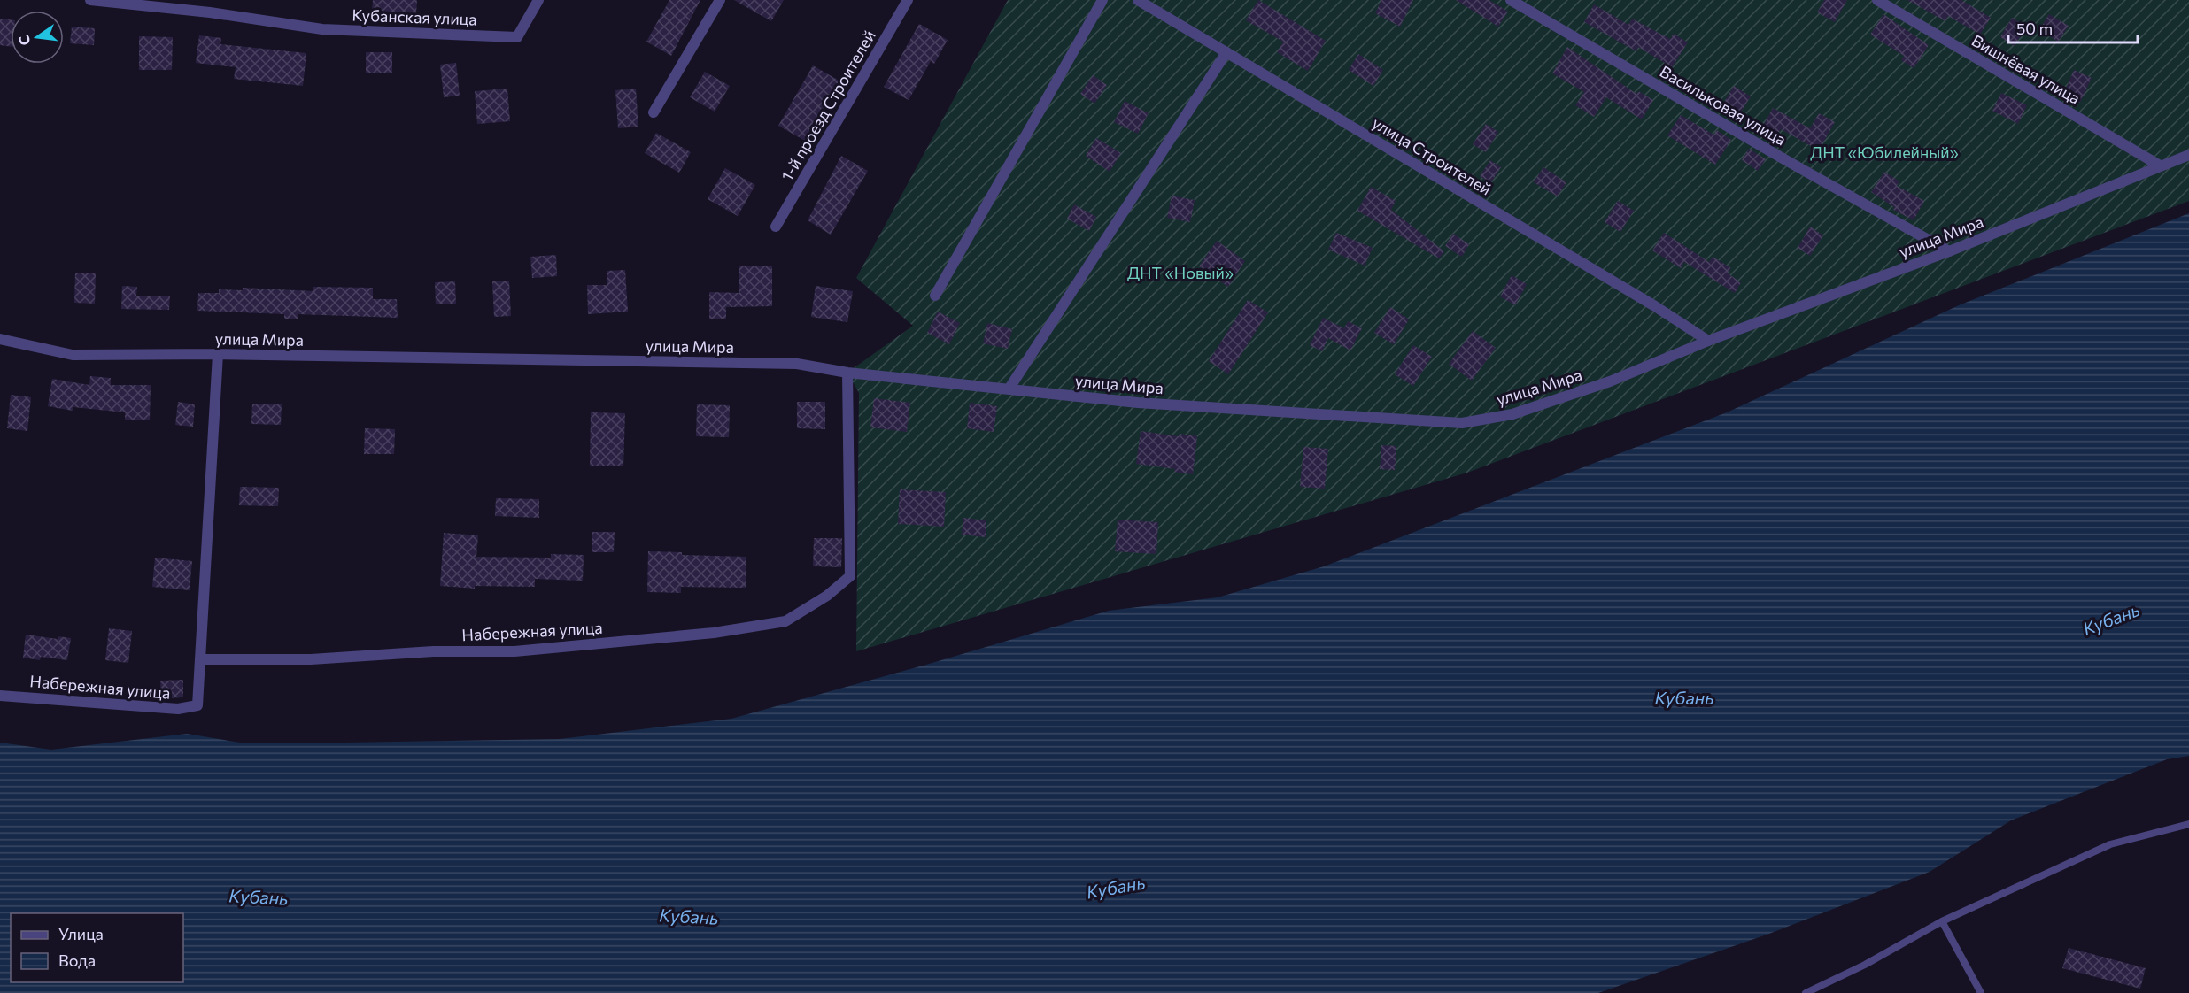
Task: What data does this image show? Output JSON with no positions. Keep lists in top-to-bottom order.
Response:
{
  "streets": {
    "street": [
      "Кубанская улица",
      "Вишнёвая улица",
      "1-й проезд Строителей",
      "Васильковая улица",
      "улица Строителей",
      "улица Мира",
      "Набережная улица"
    ]
  },
  "crossings": [
    ["Вишнёвая улица", "улица Мира"],
    ["Васильковая улица", "улица Мира"],
    ["улица Строителей", "улица Мира"],
    ["улица Мира", "Набережная улица"]
  ],
  "water": ["Кубань"],
  "parks": ["ДНТ «Юбилейный»", "ДНТ «Новый»"],
  "legend": ["Улица", "Вода"],
  "scale_bar": "50 m",
  "north": "left"
}
